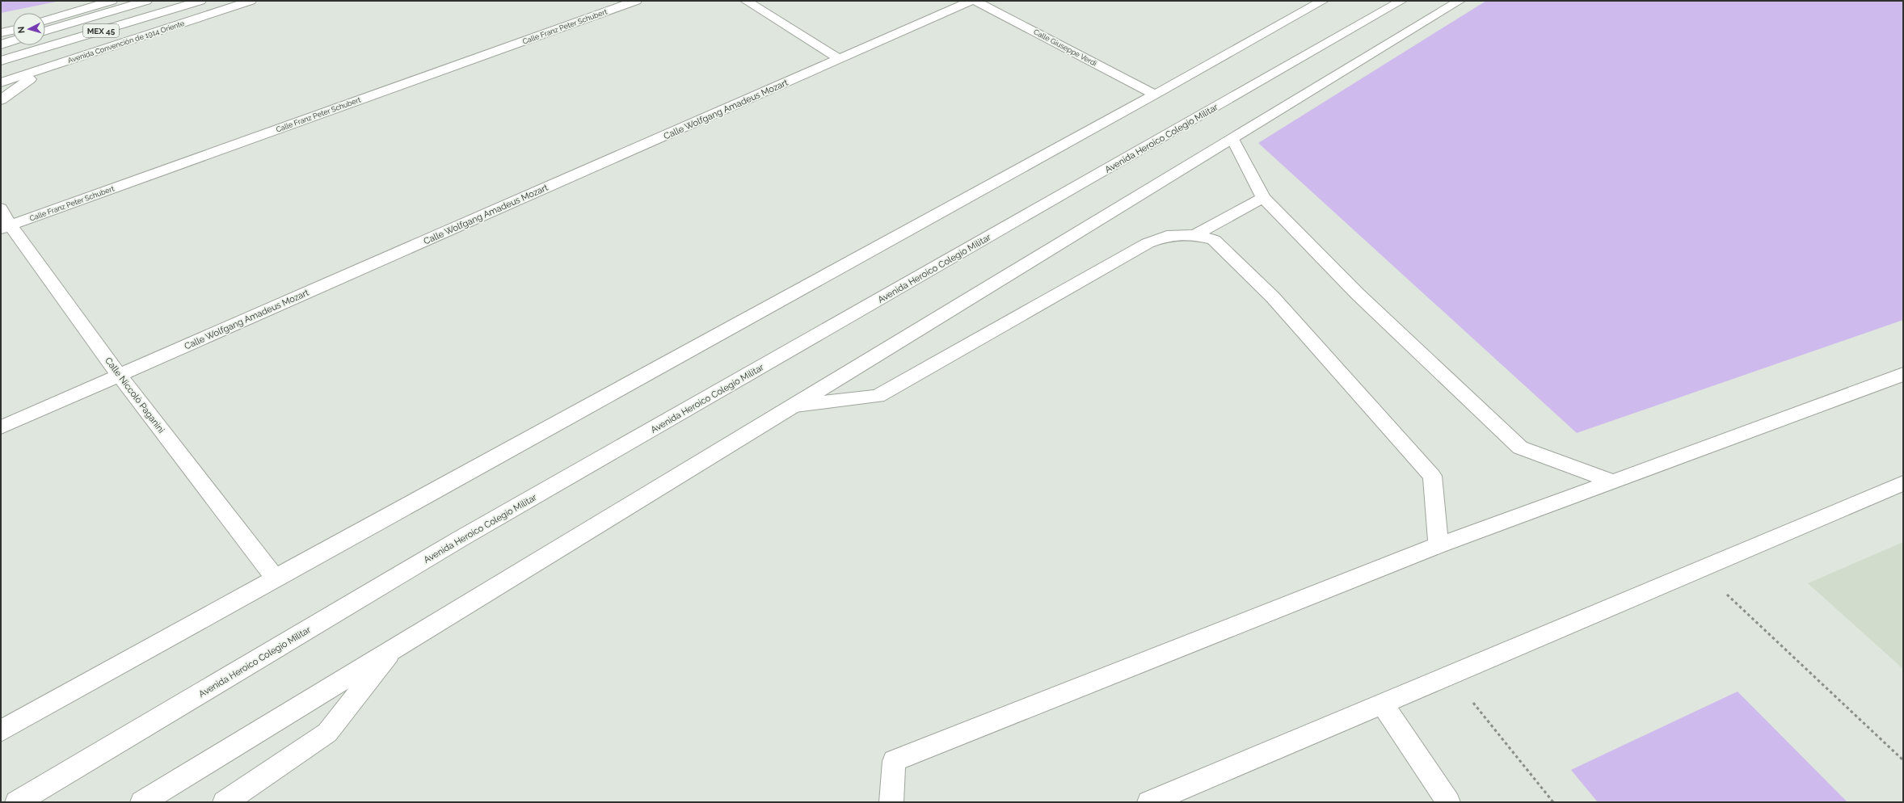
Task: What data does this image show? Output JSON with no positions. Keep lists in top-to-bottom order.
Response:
{
  "streets": {
    "street": [
      "Calle Franz Peter Schubert",
      "MEX 45",
      "Avenida Convención de 1914 Oriente",
      "Calle Giuseppe Verdi",
      "Calle Wolfgang Amadeus Mozart",
      "Avenida Heroico Colegio Militar",
      "Calle Niccolò Paganini"
    ]
  },
  "crossings": [
    ["Calle Franz Peter Schubert", "Calle Niccolò Paganini"],
    ["Calle Wolfgang Amadeus Mozart", "Calle Niccolò Paganini"]
  ],
  "north": "left"
}
